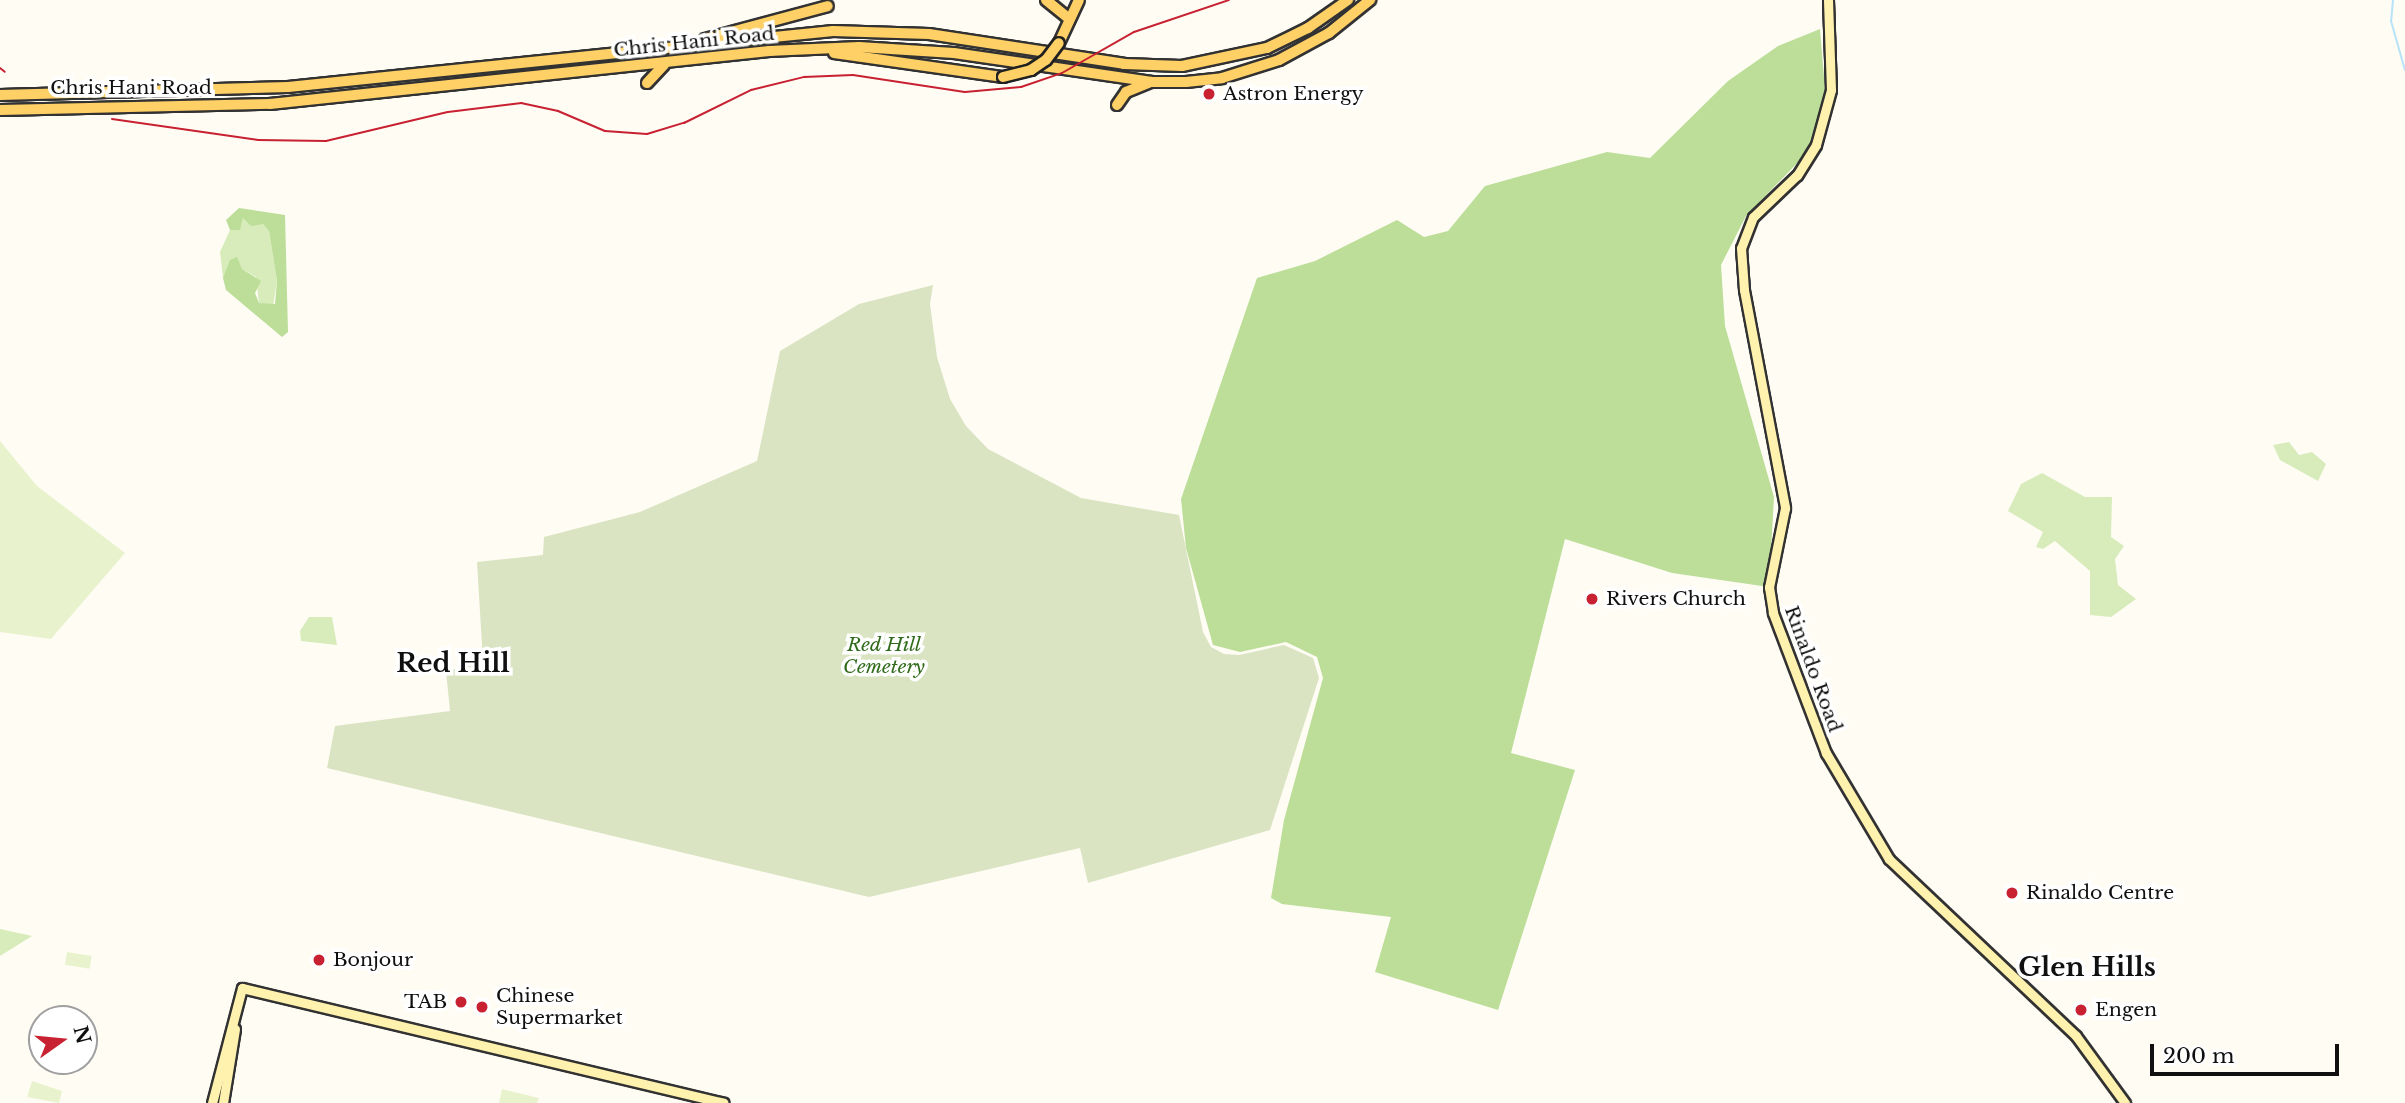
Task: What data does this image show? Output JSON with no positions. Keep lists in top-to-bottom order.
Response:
{
  "streets": {
    "main road": ["Chris Hani Road"],
    "street": ["Rinaldo Road"]
  },
  "districts": ["Red Hill", "Glen Hills"],
  "parks": ["Red Hill Cemetery"],
  "places": [
    "Astron Energy",
    "Rivers Church",
    "Rinaldo Centre",
    "Bonjour",
    "TAB",
    "Chinese Supermarket",
    "Engen"
  ],
  "scale_bar": "200 m",
  "north": "right"
}
